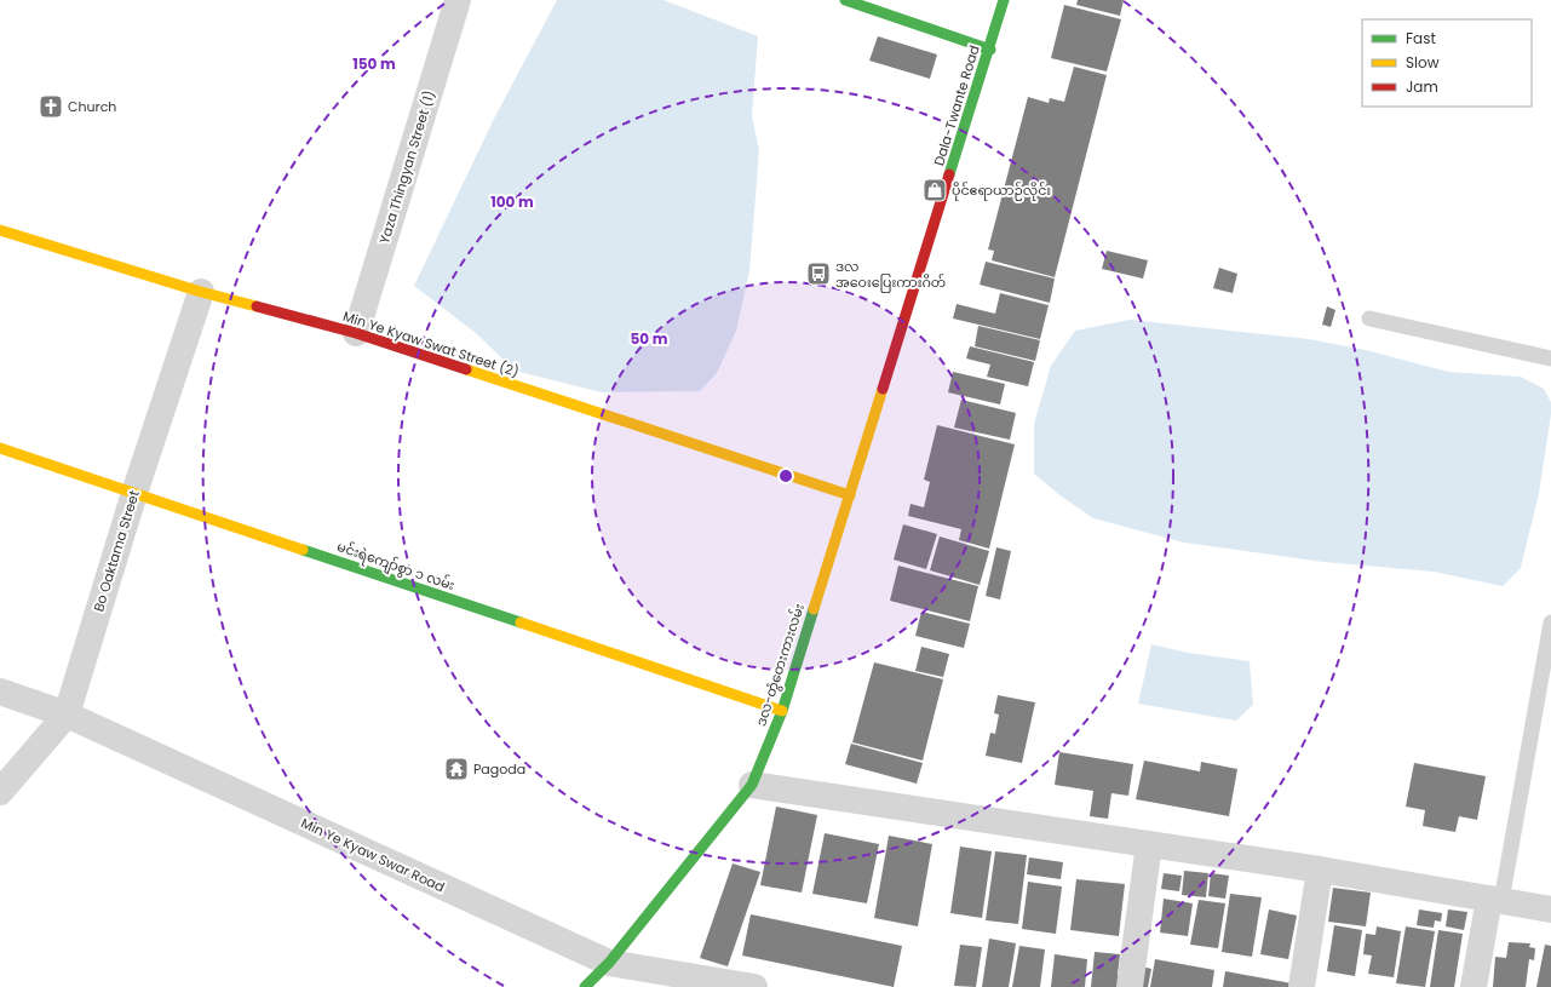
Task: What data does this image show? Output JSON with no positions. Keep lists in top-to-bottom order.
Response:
{
  "streets": {
    "street": [
      "Dala-Twante Road",
      "Yaza Thingyan Street (1)",
      "Min Ye Kyaw Swat Street (2)",
      "Bo Oaktama Street",
      "မင်းရဲကျော်စွာ ၁ လမ်း",
      "ဒလ-တွံတေးကားလမ်း",
      "Min Ye Kyaw Swar Road"
    ]
  },
  "crossings": [
    ["Dala-Twante Road", "ဒလ-တွံတေးကားလမ်း"],
    ["Yaza Thingyan Street (1)", "Min Ye Kyaw Swat Street (2)"],
    ["Min Ye Kyaw Swat Street (2)", "Bo Oaktama Street"],
    ["Min Ye Kyaw Swat Street (2)", "ဒလ-တွံတေးကားလမ်း"],
    ["Bo Oaktama Street", "မင်းရဲကျော်စွာ ၁ လမ်း"],
    ["Bo Oaktama Street", "Min Ye Kyaw Swar Road"],
    ["မင်းရဲကျော်စွာ ၁ လမ်း", "ဒလ-တွံတေးကားလမ်း"],
    ["ဒလ-တွံတေးကားလမ်း", "Min Ye Kyaw Swar Road"]
  ],
  "places": {
    "church": ["Church"],
    "shop": ["ပိုင်ဧရာယာဉ်လိုင်း"],
    "bus stop": ["ဒလ အဝေးပြေးကားဂိတ်"],
    "temple": ["Pagoda"]
  },
  "legend": ["Fast", "Slow", "Jam"],
  "rings": ["150 m", "100 m", "50 m"]
}
